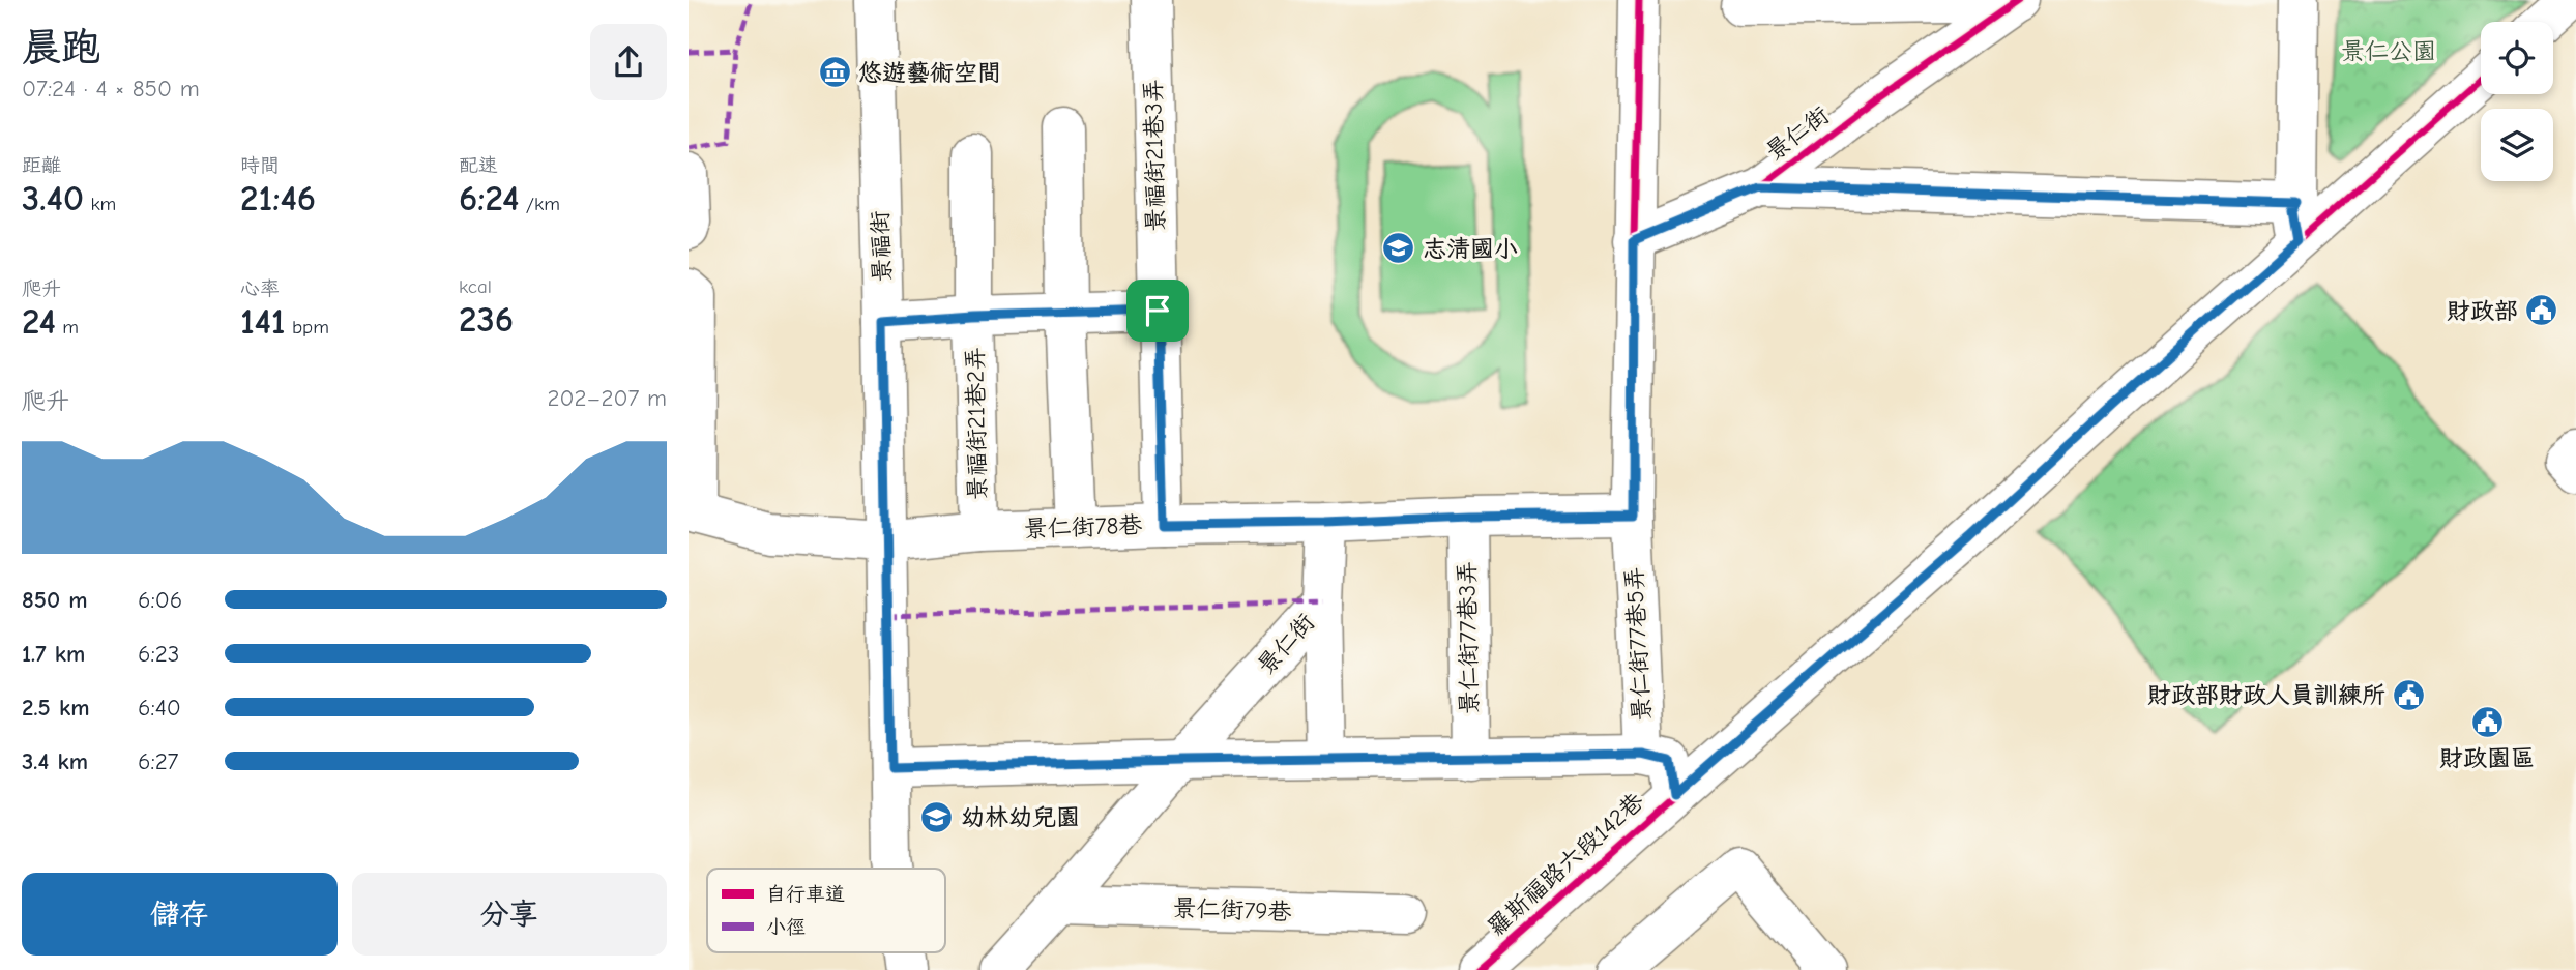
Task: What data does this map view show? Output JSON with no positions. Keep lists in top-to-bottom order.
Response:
{
  "streets": {
    "street": [
      "景仁街",
      "景福街21巷3弄",
      "景福街",
      "景福街21巷2弄",
      "景仁街78巷",
      "景仁街77巷3弄",
      "景仁街77巷5弄",
      "羅斯福路六段142巷",
      "景仁街79巷"
    ]
  },
  "crossings": [
    ["景仁街", "景仁街78巷"],
    ["景仁街", "景仁街79巷"],
    ["景福街21巷3弄", "景仁街78巷"],
    ["景福街", "景仁街78巷"],
    ["景福街21巷2弄", "景仁街78巷"],
    ["景仁街77巷5弄", "羅斯福路六段142巷"]
  ],
  "parks": ["景仁公園"],
  "places": {
    "museum": ["悠遊藝術空間"],
    "school or university": ["志清國小", "幼林幼兒園"],
    "public building": ["財政部", "財政部財政人員訓練所", "財政園區"]
  },
  "legend": ["自行車道", "小徑"],
  "page": {
    "heading": ["晨跑", "07:24 · 4 × 850 m"],
    "stats": [
      ["距離", "3.40 km"],
      ["時間", "21:46"],
      ["配速", "6:24 /km"],
      ["爬升", "24 m"],
      ["心率", "141 bpm"],
      ["kcal", "236"]
    ],
    "chart": ["爬升", "202–207 m"],
    "list": [
      {
        "name": "850 m",
        "note": "6:06"
      },
      {
        "name": "1.7 km",
        "note": "6:23"
      },
      {
        "name": "2.5 km",
        "note": "6:40"
      },
      {
        "name": "3.4 km",
        "note": "6:27"
      }
    ],
    "buttons": ["儲存", "分享"]
  }
}
